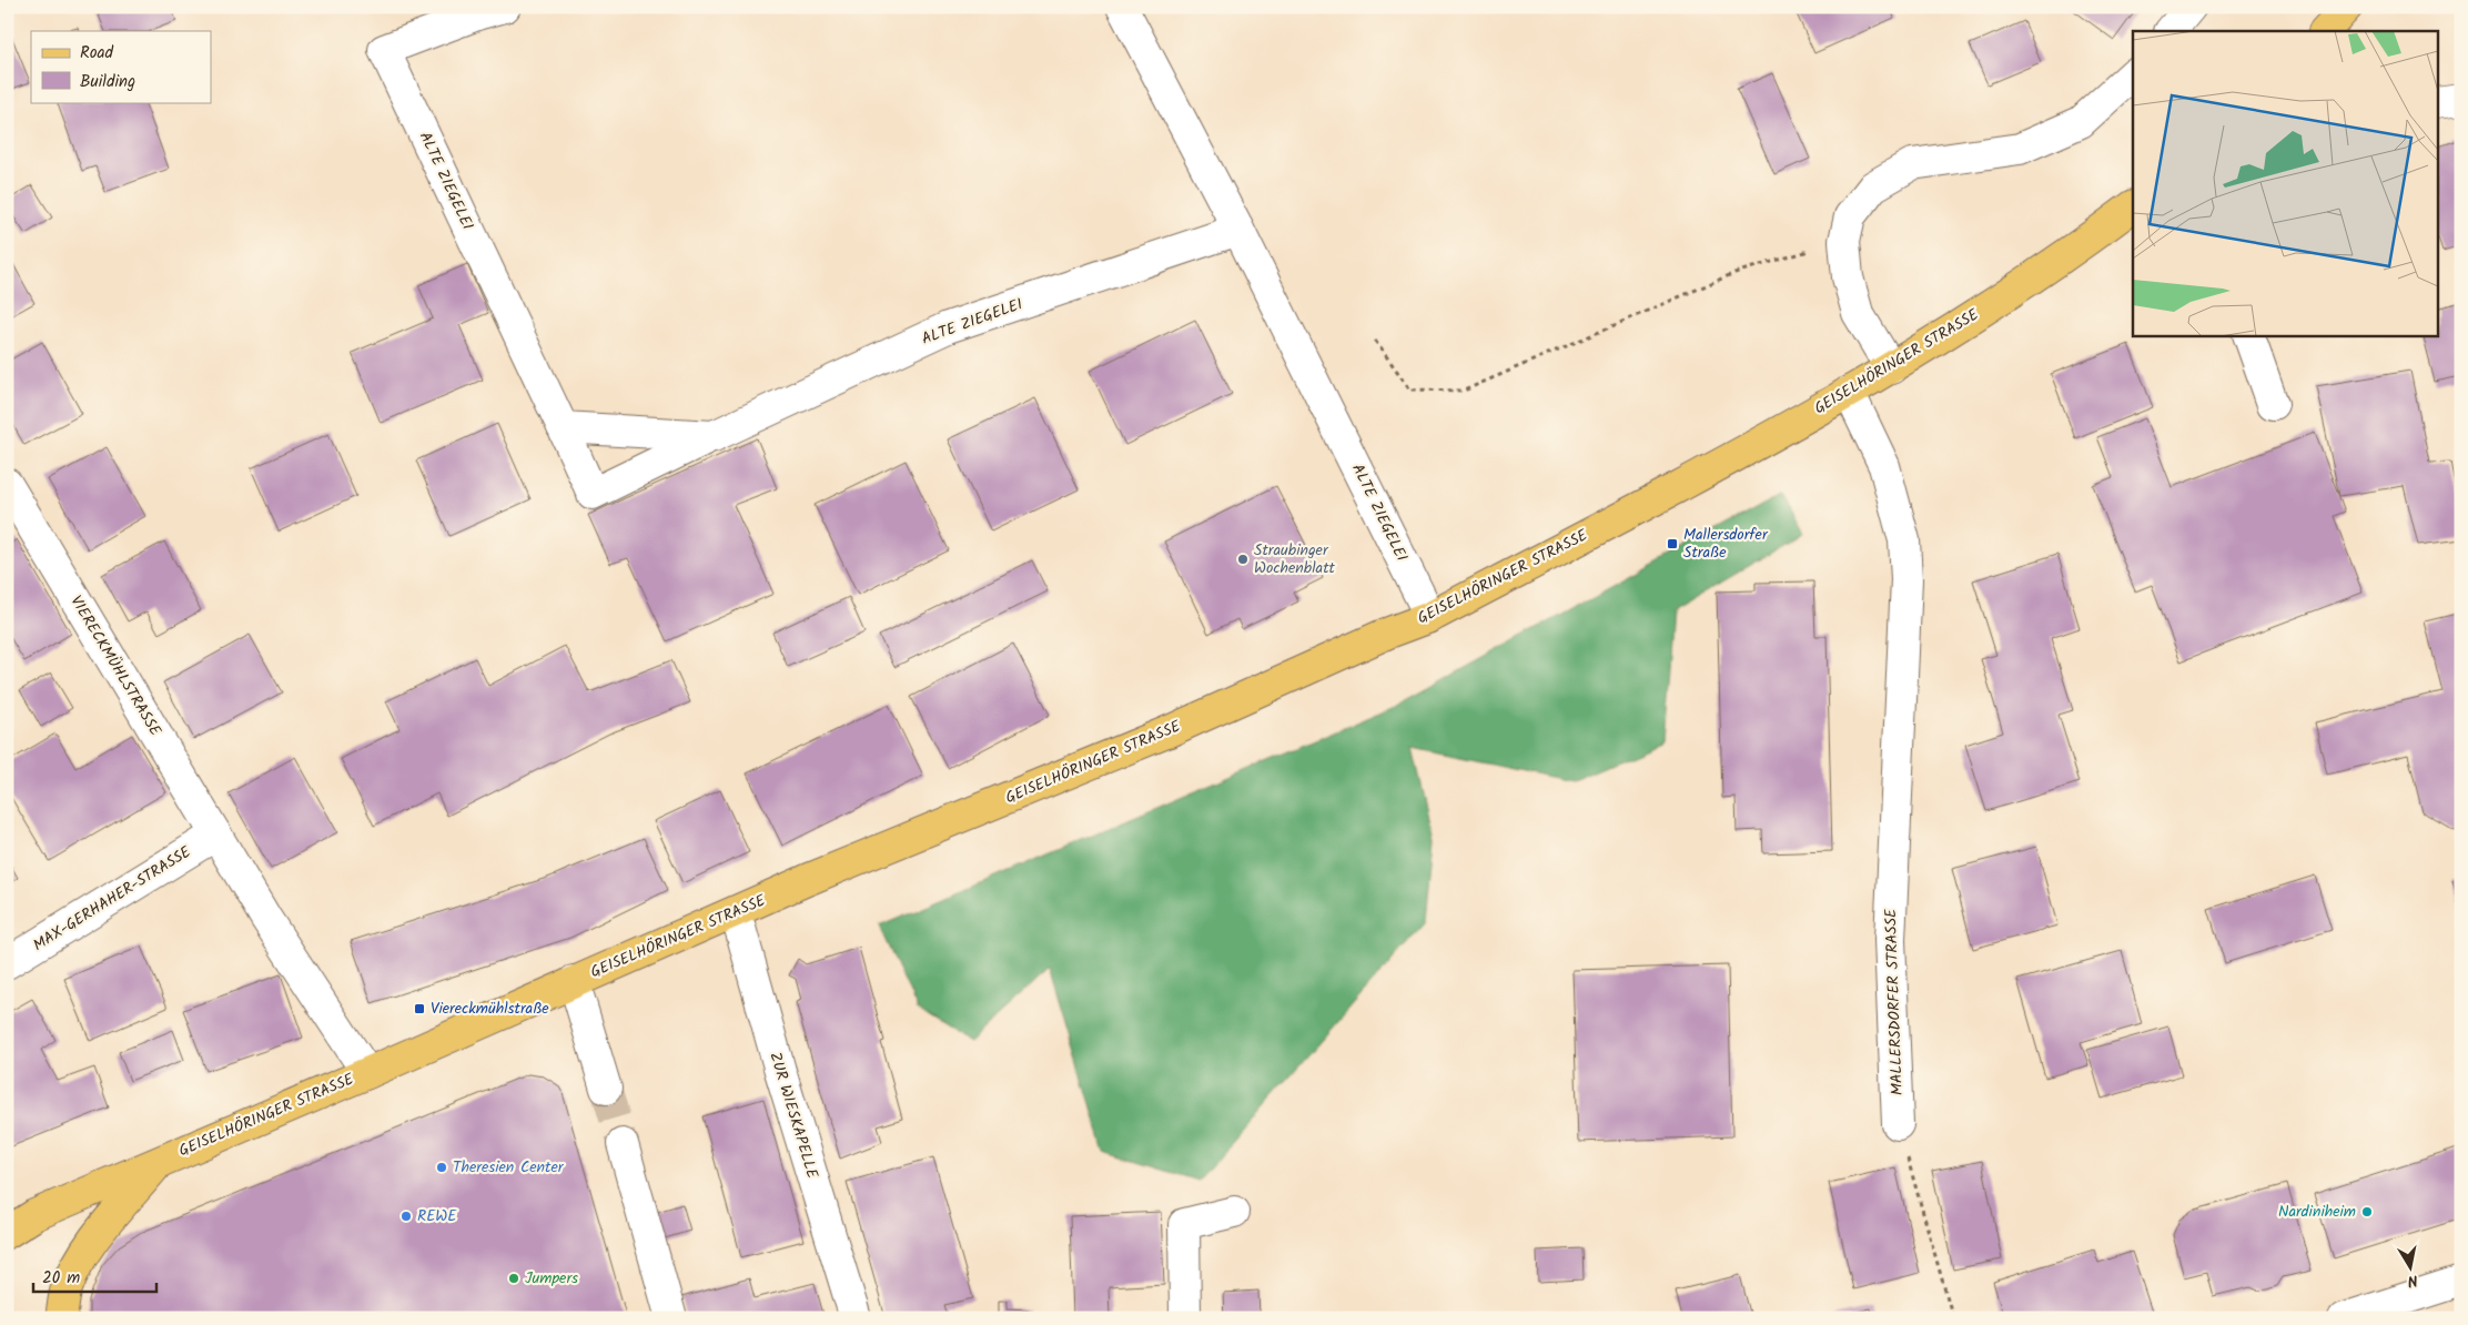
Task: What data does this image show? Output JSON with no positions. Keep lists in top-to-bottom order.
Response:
{
  "streets": {
    "main road": ["GEISELHÖRINGER STRASSE"],
    "street": [
      "ALTE ZIEGELEI",
      "VIERECKMÜHLSTRASSE",
      "MAX-GERHAHER-STRASSE",
      "MALLERSDORFER STRASSE",
      "ZUR WIESKAPELLE"
    ]
  },
  "crossings": [
    ["ALTE ZIEGELEI", "GEISELHÖRINGER STRASSE"],
    ["GEISELHÖRINGER STRASSE", "VIERECKMÜHLSTRASSE"],
    ["GEISELHÖRINGER STRASSE", "MALLERSDORFER STRASSE"],
    ["GEISELHÖRINGER STRASSE", "ZUR WIESKAPELLE"],
    ["VIERECKMÜHLSTRASSE", "MAX-GERHAHER-STRASSE"]
  ],
  "places": {
    "transit": ["Mallersdorfer Straße", "Viereckmühlstraße"],
    "other": [
      "Straubinger Wochenblatt",
      "Theresien Center",
      "Nardiniheim",
      "REWE",
      "Jumpers"
    ]
  },
  "legend": ["Road", "Building"],
  "scale_bar": "20 m",
  "north": "bottom"
}
